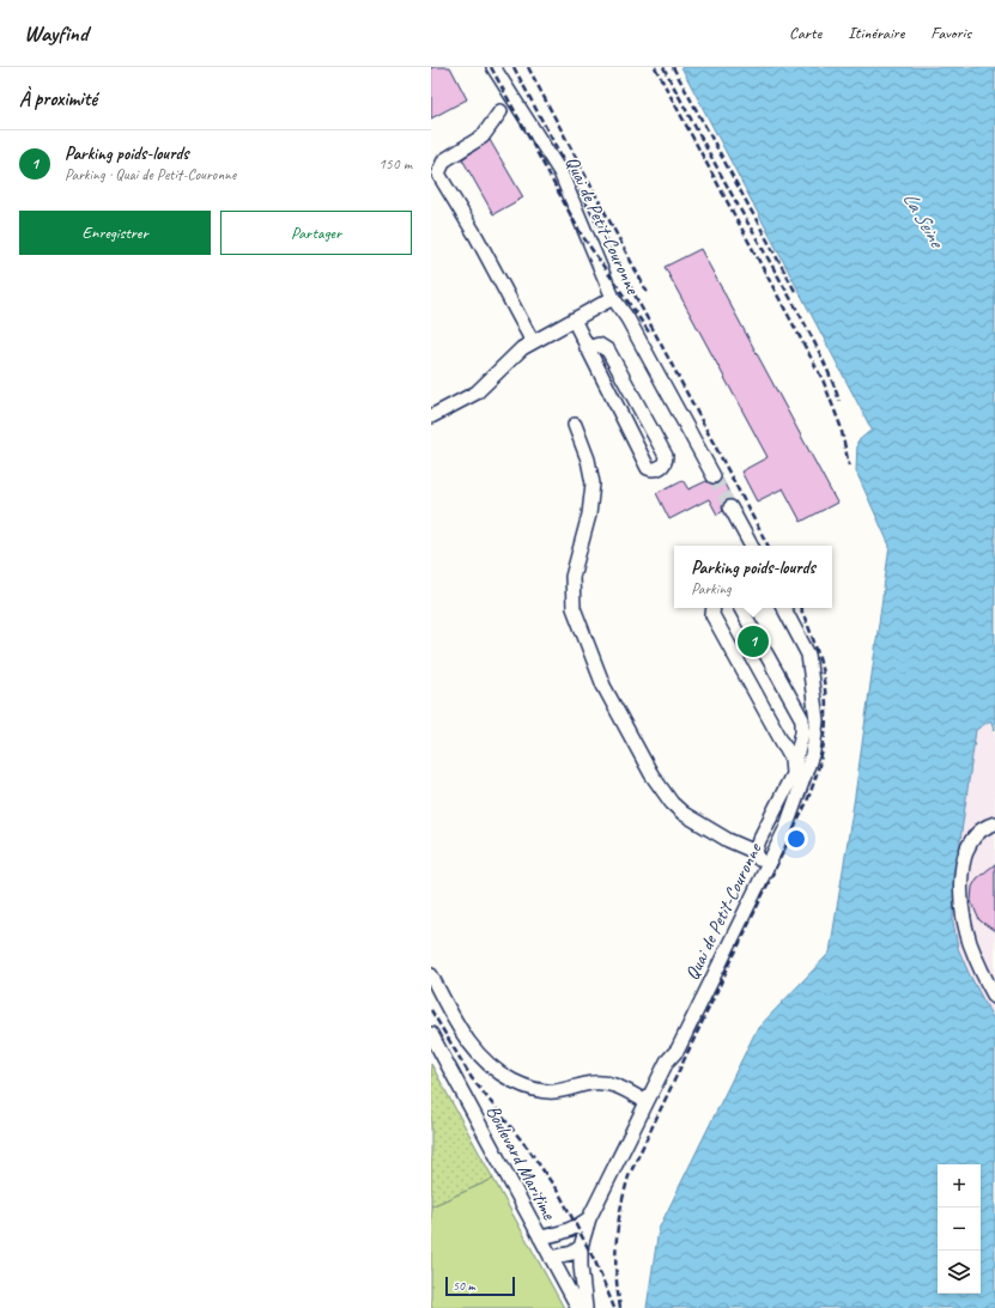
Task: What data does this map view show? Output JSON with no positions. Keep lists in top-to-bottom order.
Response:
{
  "streets": {
    "street": ["Quai de Petit-Couronne", "Boulevard Maritime"]
  },
  "water": ["La Seine"],
  "scale_bar": "50 m",
  "page": {
    "header": "Wayfind",
    "nav": ["Carte", "Itinéraire", "Favoris"],
    "heading": "À proximité",
    "list": [
      {
        "mark": "1",
        "name": "Parking poids-lourds",
        "note": "Parking · Quai de Petit-Couronne",
        "value": "150 m"
      }
    ],
    "buttons": ["Enregistrer", "Partager"],
    "popup": ["Parking poids-lourds", "Parking"],
    "pins": "1",
    "map_buttons": ["+", "−"],
    "scale": "50 m"
  }
}
